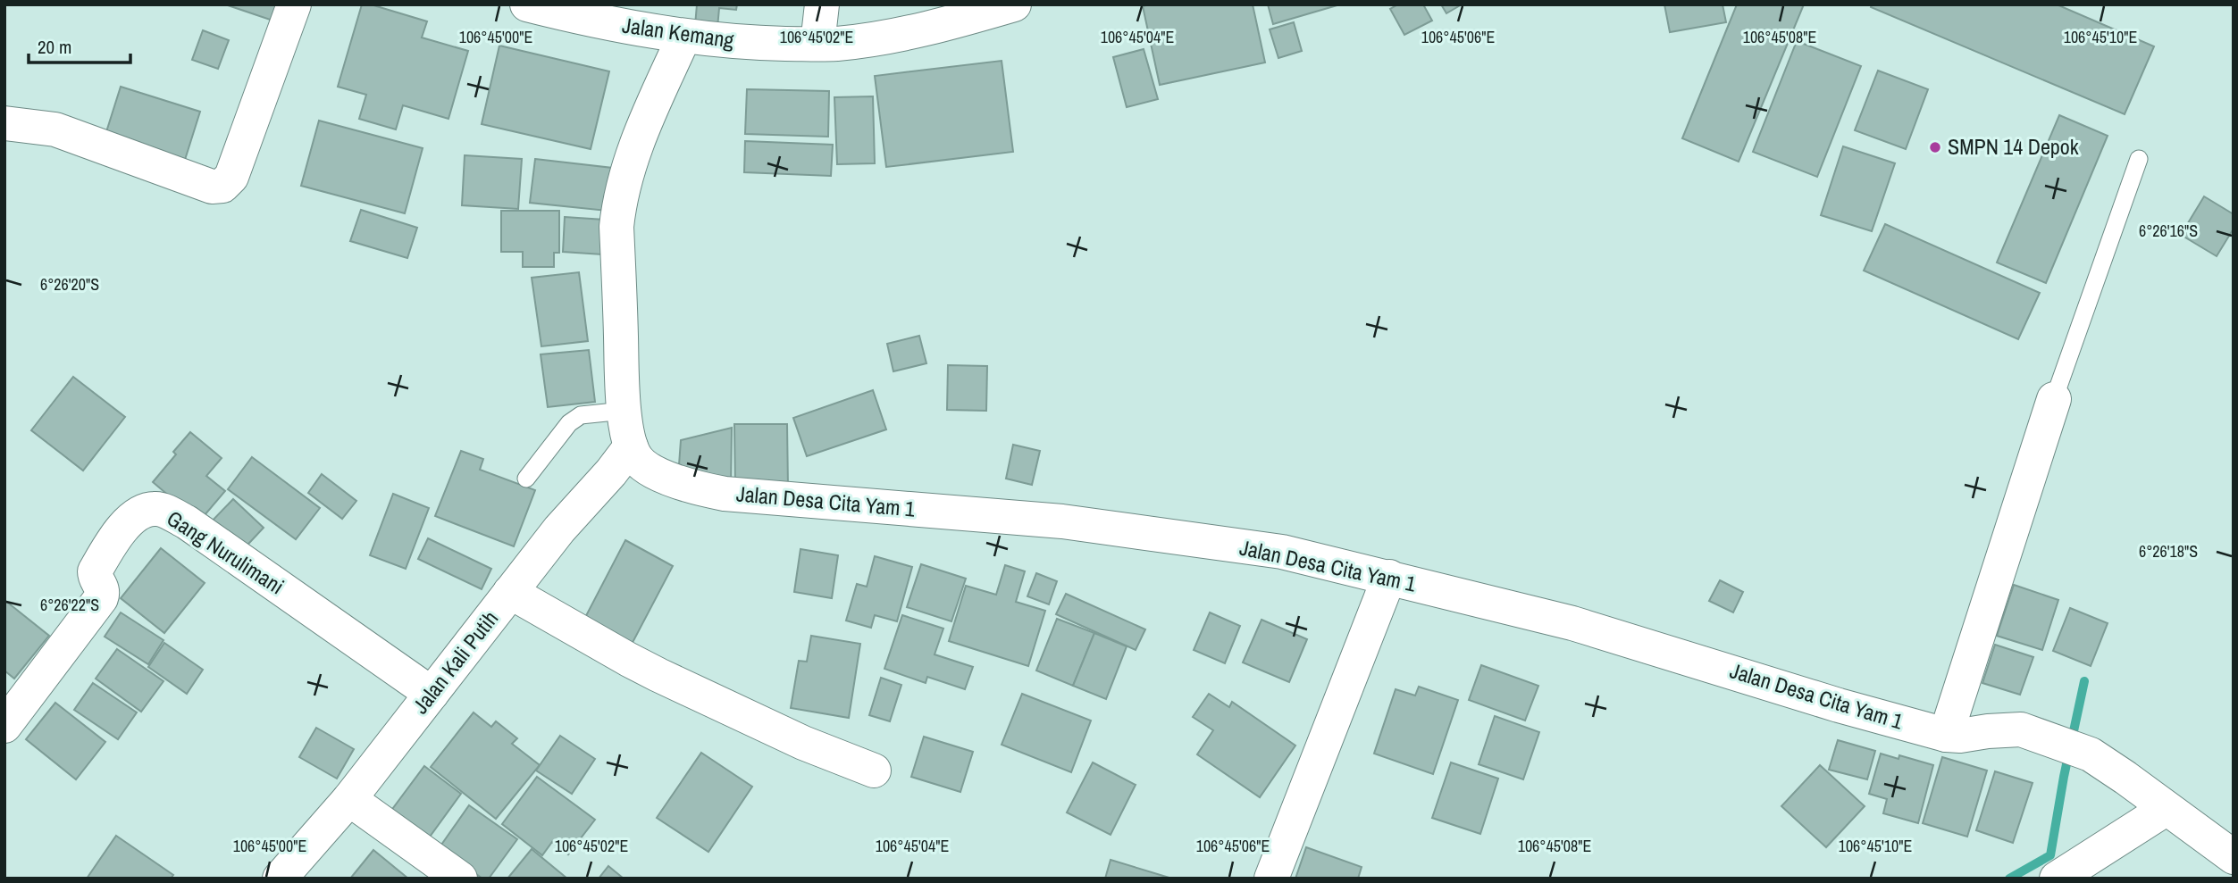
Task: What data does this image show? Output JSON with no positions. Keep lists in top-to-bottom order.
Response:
{
  "streets": {
    "street": [
      "Jalan Kemang",
      "Jalan Desa Cita Yam 1",
      "Gang Nurulimani",
      "Jalan Kali Putih"
    ]
  },
  "crossings": [
    ["Jalan Desa Cita Yam 1", "Jalan Kali Putih"],
    ["Gang Nurulimani", "Jalan Kali Putih"]
  ],
  "places": ["SMPN 14 Depok"],
  "scale_bar": "20 m",
  "coordinates": [
    "106°45'00\"E",
    "106°45'02\"E",
    "106°45'04\"E",
    "106°45'06\"E",
    "106°45'08\"E",
    "106°45'10\"E",
    "6°26'16\"S",
    "6°26'20\"S",
    "6°26'18\"S",
    "6°26'22\"S"
  ]
}
